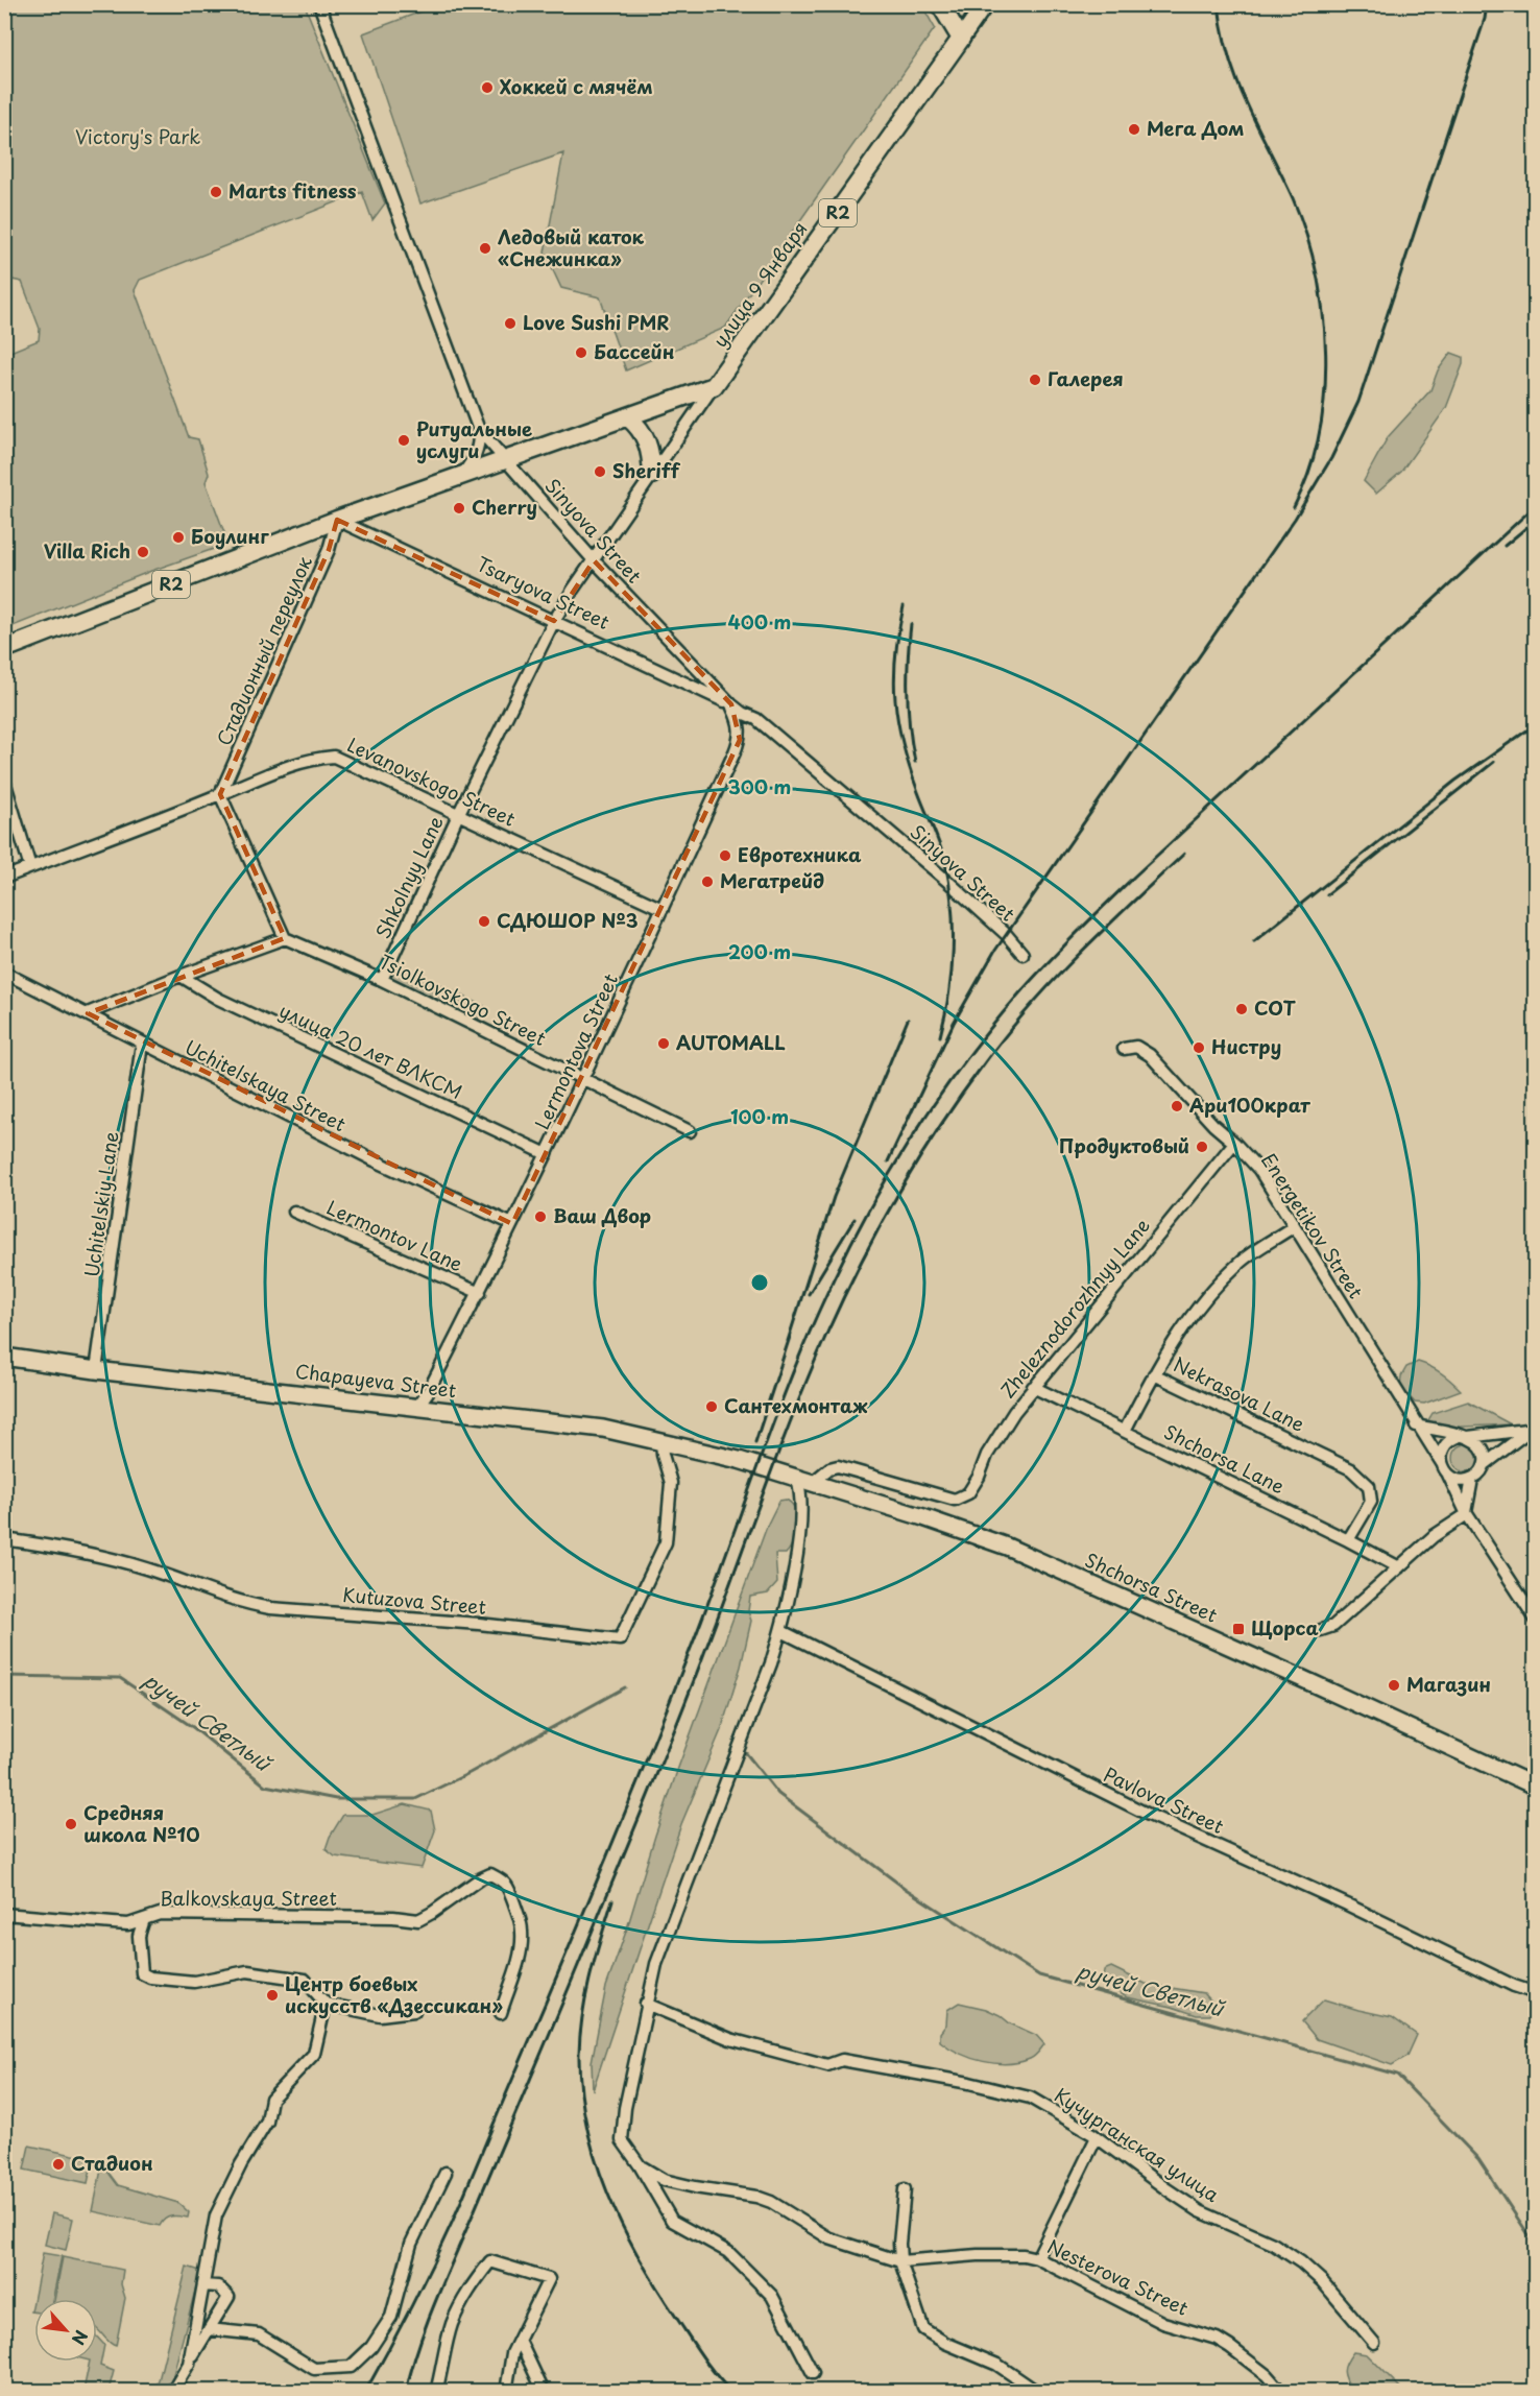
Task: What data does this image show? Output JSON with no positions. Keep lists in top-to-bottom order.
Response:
{
  "streets": {
    "main road": ["R2", "улица 9 Января"],
    "street": [
      "Sinyova Street",
      "Tsaryova Street",
      "Стадионный переулок",
      "Levanovskogo Street",
      "Shkolnyy Lane",
      "Tsiolkovskogo Street",
      "улица 20 лет ВЛКСМ",
      "Lermontova Street",
      "Uchitelskaya Street",
      "Uchitelskiy Lane",
      "Energetikov Street",
      "Lermontov Lane",
      "Zheleznodorozhnyy Lane",
      "Chapayeva Street",
      "Nekrasova Lane",
      "Shchorsa Lane",
      "Shchorsa Street",
      "Kutuzova Street",
      "Pavlova Street",
      "Balkovskaya Street",
      "Кучурганская улица",
      "Nesterova Street"
    ]
  },
  "crossings": [
    ["R2", "улица 9 Января"],
    ["R2", "Sinyova Street"],
    ["R2", "Tsaryova Street"],
    ["R2", "Стадионный переулок"],
    ["улица 9 Января", "Sinyova Street"],
    ["улица 9 Января", "Shkolnyy Lane"],
    ["Sinyova Street", "Tsaryova Street"],
    ["Sinyova Street", "Shkolnyy Lane"],
    ["Sinyova Street", "Lermontova Street"],
    ["Tsaryova Street", "Стадионный переулок"],
    ["Tsaryova Street", "Shkolnyy Lane"],
    ["Tsaryova Street", "Lermontova Street"],
    ["Стадионный переулок", "Levanovskogo Street"],
    ["Levanovskogo Street", "Shkolnyy Lane"],
    ["Levanovskogo Street", "Lermontova Street"],
    ["Shkolnyy Lane", "Tsiolkovskogo Street"],
    ["Tsiolkovskogo Street", "Lermontova Street"],
    ["улица 20 лет ВЛКСМ", "Lermontova Street"],
    ["Lermontova Street", "Uchitelskaya Street"],
    ["Lermontova Street", "Lermontov Lane"],
    ["Lermontova Street", "Chapayeva Street"],
    ["Uchitelskaya Street", "Uchitelskiy Lane"],
    ["Uchitelskiy Lane", "Chapayeva Street"],
    ["Energetikov Street", "Zheleznodorozhnyy Lane"],
    ["Energetikov Street", "Nekrasova Lane"],
    ["Zheleznodorozhnyy Lane", "Shchorsa Lane"],
    ["Zheleznodorozhnyy Lane", "Shchorsa Street"],
    ["Chapayeva Street", "Shchorsa Street"],
    ["Chapayeva Street", "Kutuzova Street"],
    ["Nekrasova Lane", "Shchorsa Lane"]
  ],
  "water": ["ручей Светлый"],
  "parks": ["Victory's Park"],
  "places": {
    "other": [
      "Хоккей с мячём",
      "Мега Дом",
      "Marts fitness",
      "Ледовый каток «Снежинка»",
      "Love Sushi PMR",
      "Бассейн",
      "Галерея",
      "Ритуальные услуги",
      "Sheriff",
      "Cherry",
      "Боулинг",
      "Villa Rich",
      "Евротехника",
      "Мегатрейд",
      "СДЮШОР №3",
      "СОТ",
      "AUTOMALL",
      "Нистру",
      "Ари100крат",
      "Продуктовый",
      "Ваш Двор",
      "Сантехмонтаж",
      "Магазин",
      "Средняя школа №10",
      "Центр боевых искусств «Дзессикан»",
      "Стадион"
    ],
    "transit": ["Щорса"]
  },
  "north": "bottom right",
  "rings": [
    "400 m",
    "300 m",
    "200 m",
    "100 m"
  ]
}
